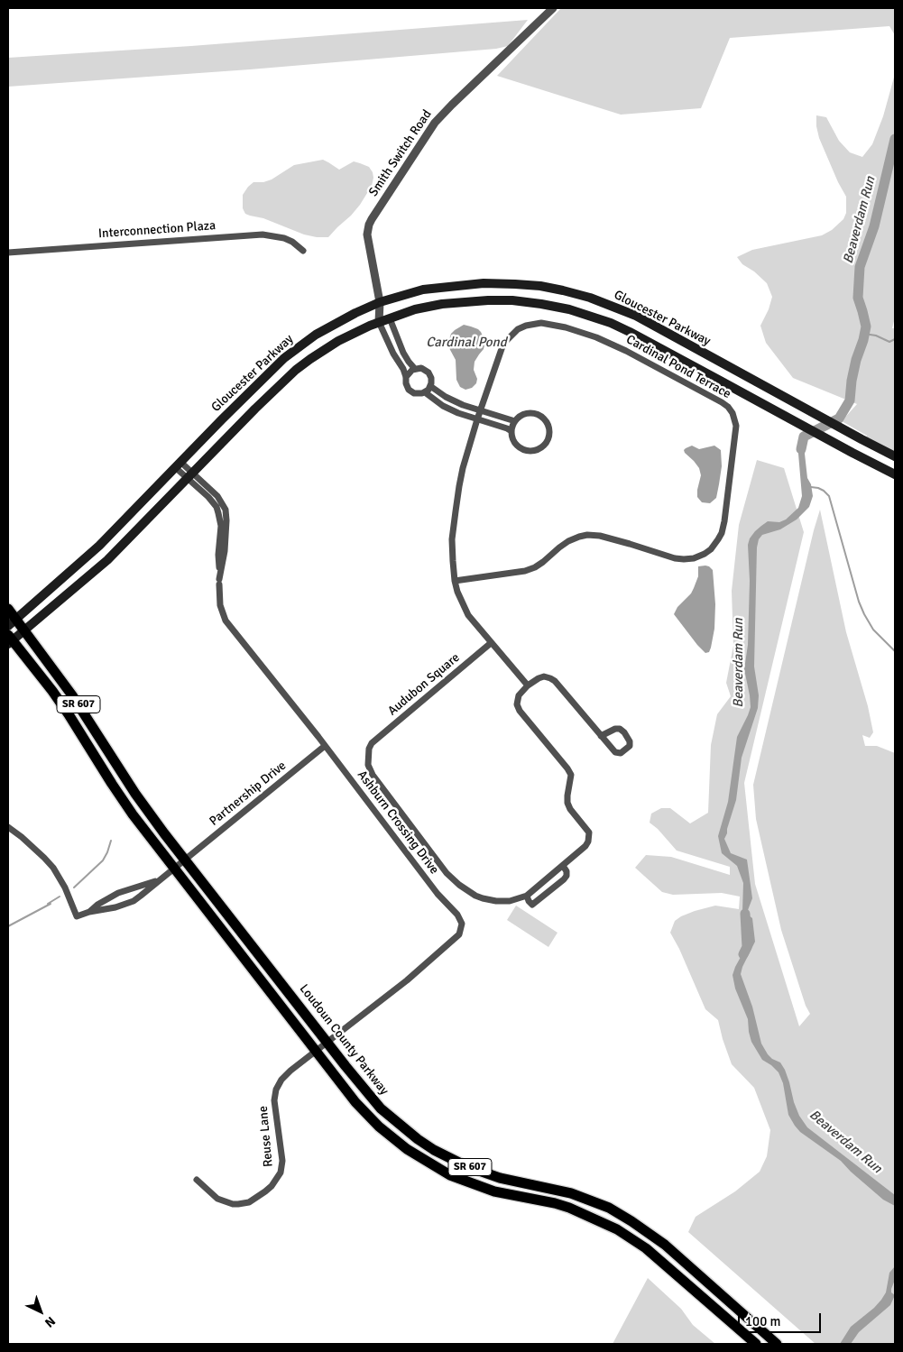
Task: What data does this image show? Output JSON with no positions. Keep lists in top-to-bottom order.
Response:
{
  "streets": {
    "main road": ["Gloucester Parkway", "SR 607", "Loudoun County Parkway"],
    "street": [
      "Smith Switch Road",
      "Interconnection Plaza",
      "Cardinal Pond Terrace",
      "Audubon Square",
      "Partnership Drive",
      "Ashburn Crossing Drive",
      "Reuse Lane"
    ]
  },
  "crossings": [
    ["Smith Switch Road", "Gloucester Parkway"],
    ["Gloucester Parkway", "Loudoun County Parkway"],
    ["Cardinal Pond Terrace", "Audubon Square"],
    ["SR 607", "Partnership Drive"],
    ["SR 607", "Reuse Lane"],
    ["Partnership Drive", "Ashburn Crossing Drive"],
    ["Partnership Drive", "Loudoun County Parkway"],
    ["Ashburn Crossing Drive", "Loudoun County Parkway"],
    ["Ashburn Crossing Drive", "Reuse Lane"],
    ["Loudoun County Parkway", "Reuse Lane"]
  ],
  "water": ["Beaverdam Run", "Cardinal Pond"],
  "scale_bar": "100 m",
  "north": "bottom right"
}
